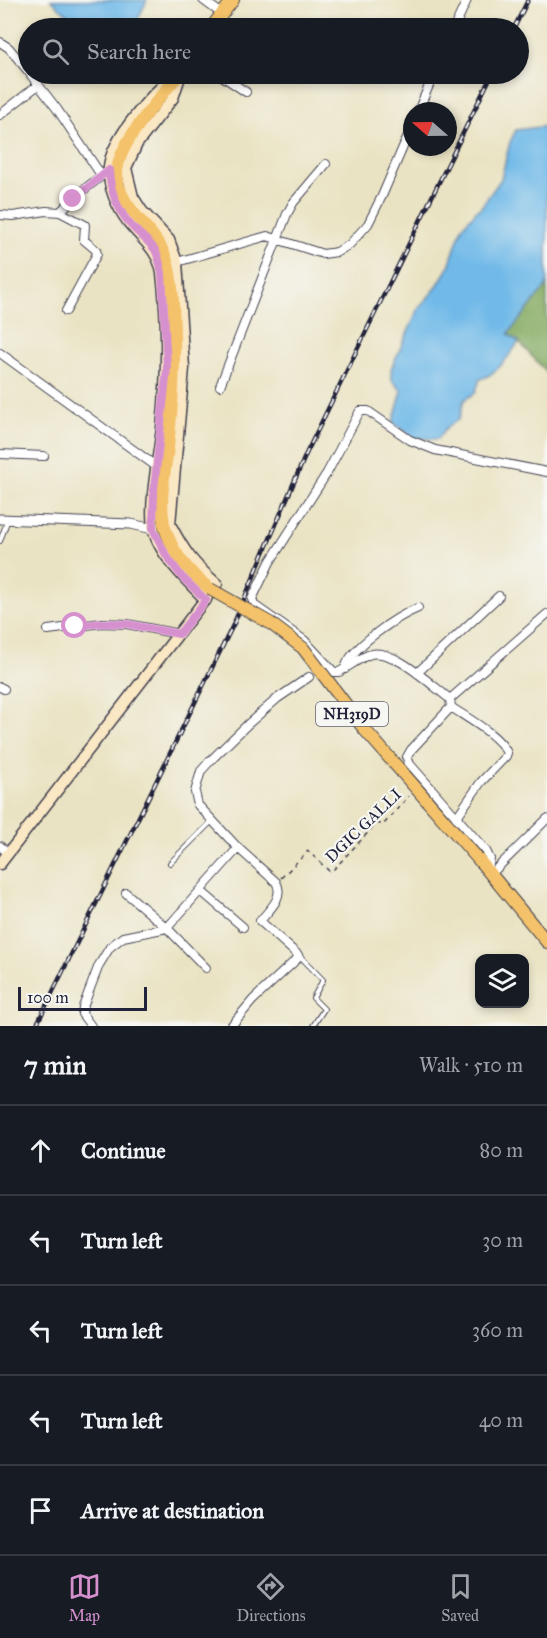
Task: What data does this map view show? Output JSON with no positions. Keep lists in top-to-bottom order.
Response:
{
  "streets": {
    "highway": ["NH319D"],
    "path": ["DGIC GALLI"]
  },
  "scale_bar": "100 m",
  "north": "left",
  "page": {
    "search": "Search here",
    "scale": "100 m",
    "heading": ["7 min", "Walk · 510 m"],
    "list": [
      ["Continue", "80 m"],
      ["Turn left", "30 m"],
      ["Turn left", "360 m"],
      ["Turn left", "40 m"],
      "Arrive at destination"
    ],
    "nav": ["Map", "Directions", "Saved"]
  }
}
